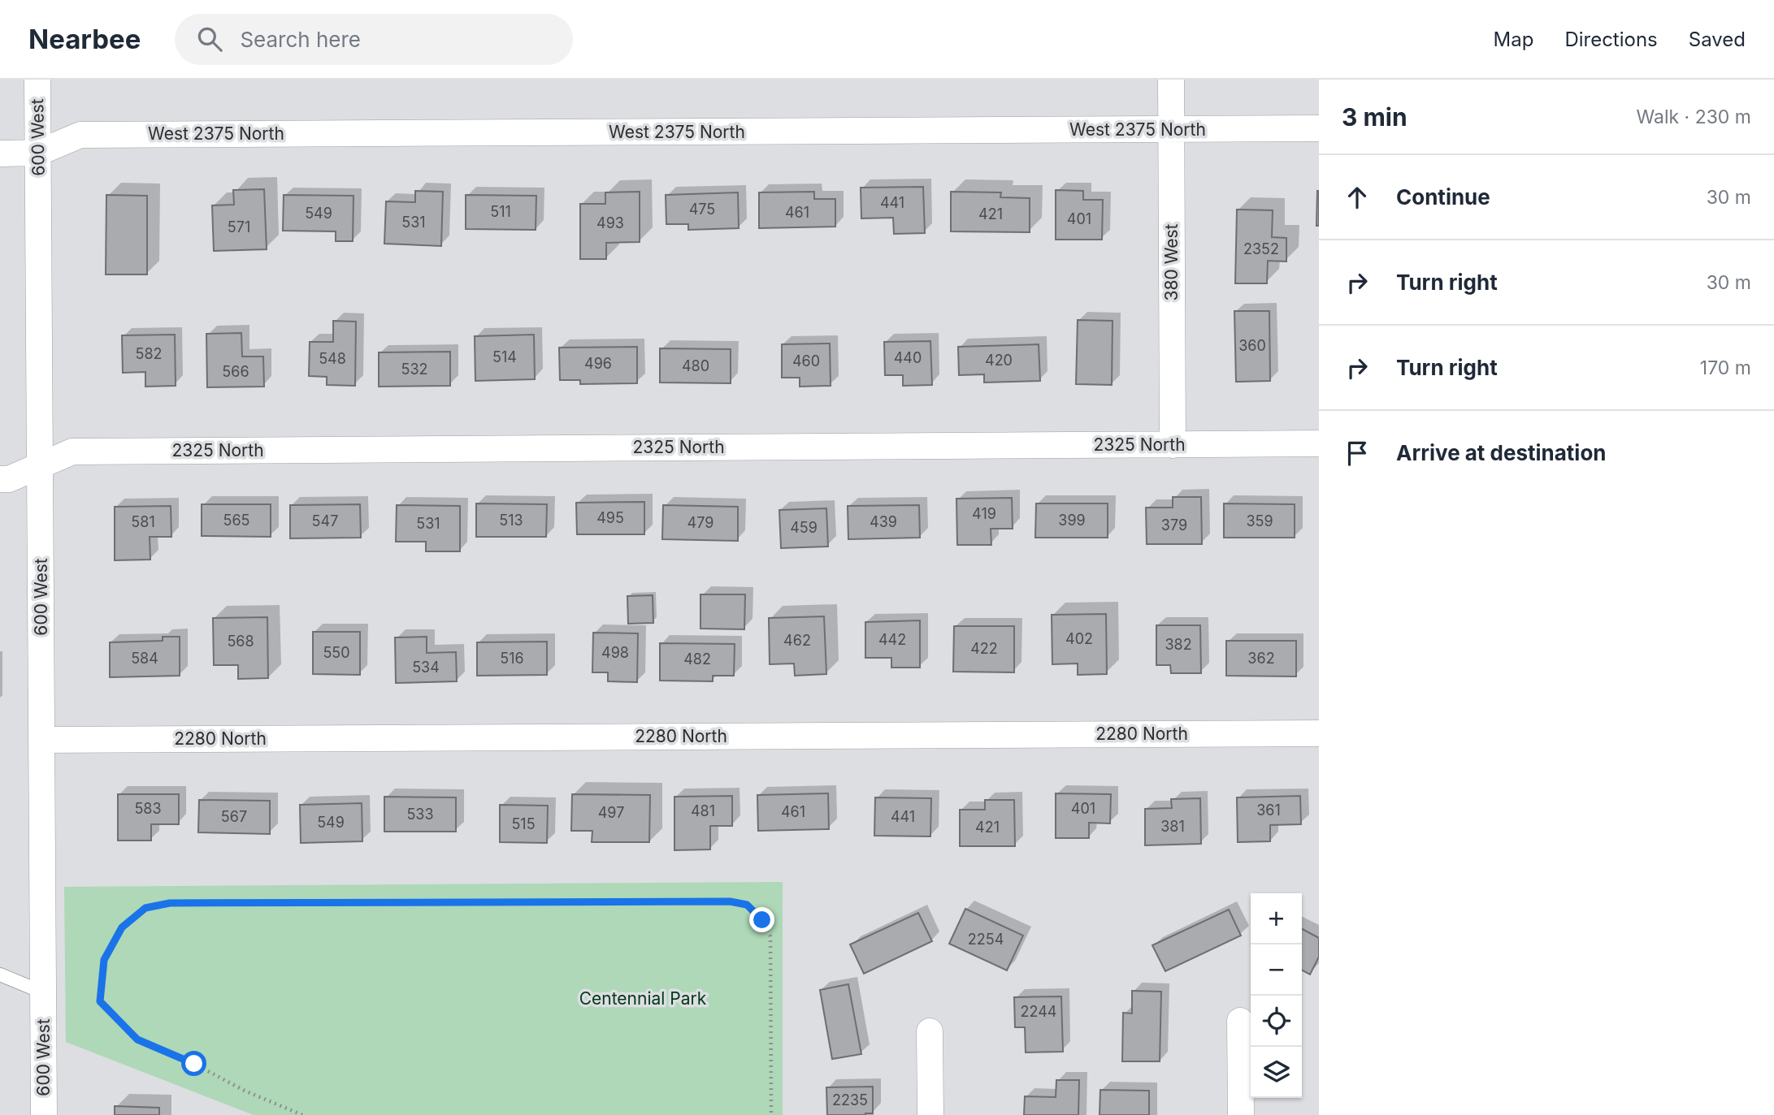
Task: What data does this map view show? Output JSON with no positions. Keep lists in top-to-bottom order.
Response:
{
  "streets": {
    "street": [
      "West 2375 North",
      "600 West",
      "380 West",
      "2325 North",
      "2280 North"
    ]
  },
  "crossings": [
    ["West 2375 North", "600 West"],
    ["West 2375 North", "380 West"],
    ["600 West", "2325 North"],
    ["600 West", "2280 North"],
    ["380 West", "2325 North"]
  ],
  "parks": ["Centennial Park"],
  "house_numbers": [
    "441",
    "475",
    "511",
    "461",
    "549",
    "421",
    "401",
    "531",
    "493",
    "571",
    "2352",
    "360",
    "582",
    "514",
    "440",
    "548",
    "420",
    "460",
    "496",
    "480",
    "532",
    "566",
    "419",
    "495",
    "565",
    "513",
    "399",
    "547",
    "359",
    "581",
    "439",
    "479",
    "531",
    "379",
    "459",
    "402",
    "442",
    "462",
    "568",
    "382",
    "422",
    "550",
    "498",
    "584",
    "516",
    "362",
    "482",
    "534",
    "583",
    "401",
    "361",
    "481",
    "461",
    "497",
    "533",
    "567",
    "441",
    "549",
    "515",
    "381",
    "421",
    "2254",
    "2244",
    "2235"
  ],
  "page": {
    "header": "Nearbee",
    "search": "Search here",
    "nav": ["Map", "Directions", "Saved"],
    "heading": ["3 min", "Walk · 230 m"],
    "list": [
      ["Continue", "30 m"],
      ["Turn right", "30 m"],
      ["Turn right", "170 m"],
      "Arrive at destination"
    ],
    "map_buttons": ["+", "−"]
  }
}
